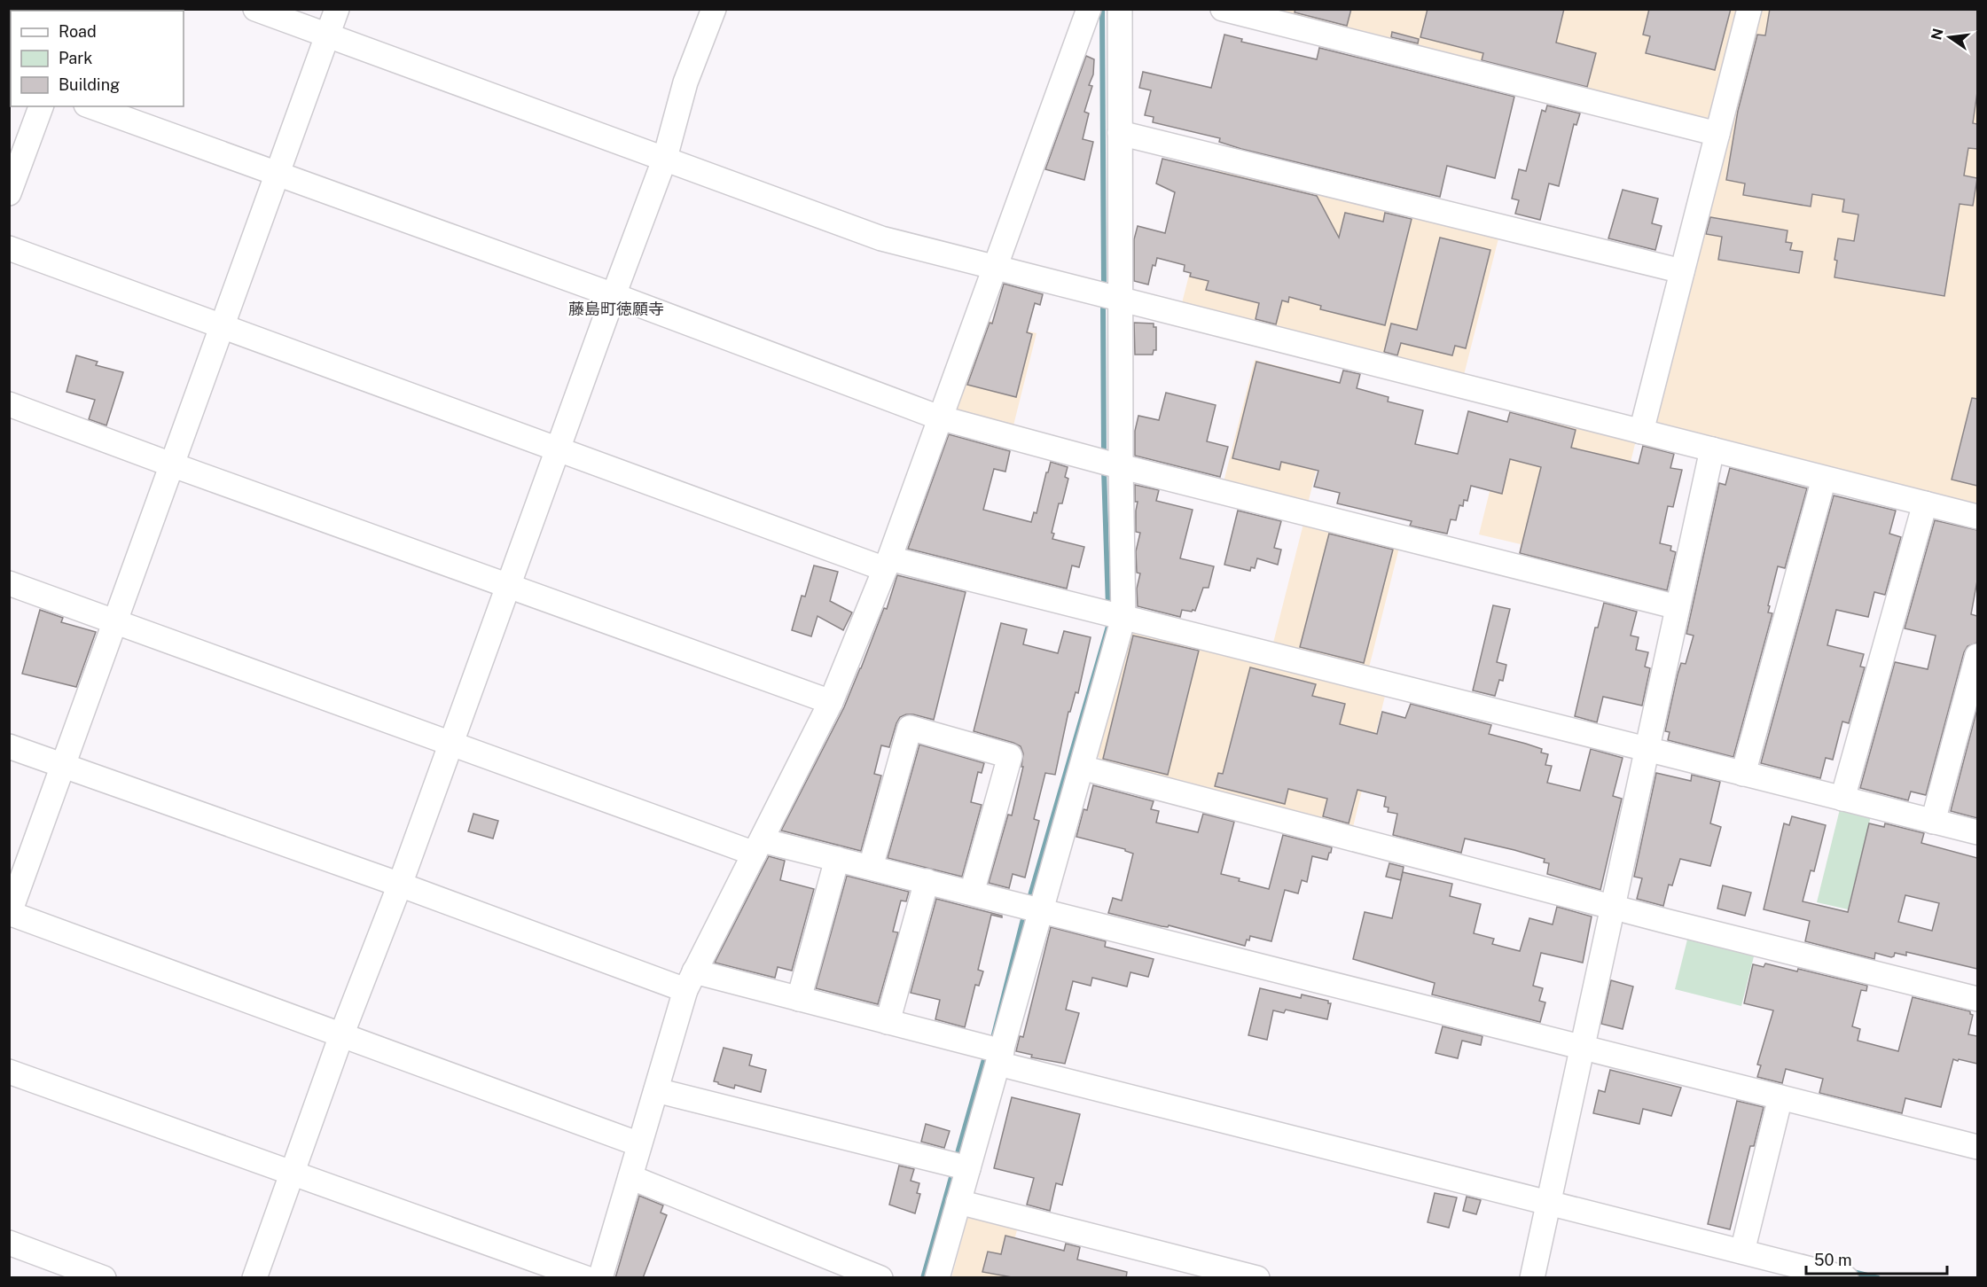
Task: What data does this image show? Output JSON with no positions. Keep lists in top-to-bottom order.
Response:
{
  "districts": ["藤島町徳願寺"],
  "legend": ["Road", "Park", "Building"],
  "scale_bar": "50 m",
  "north": "left"
}
